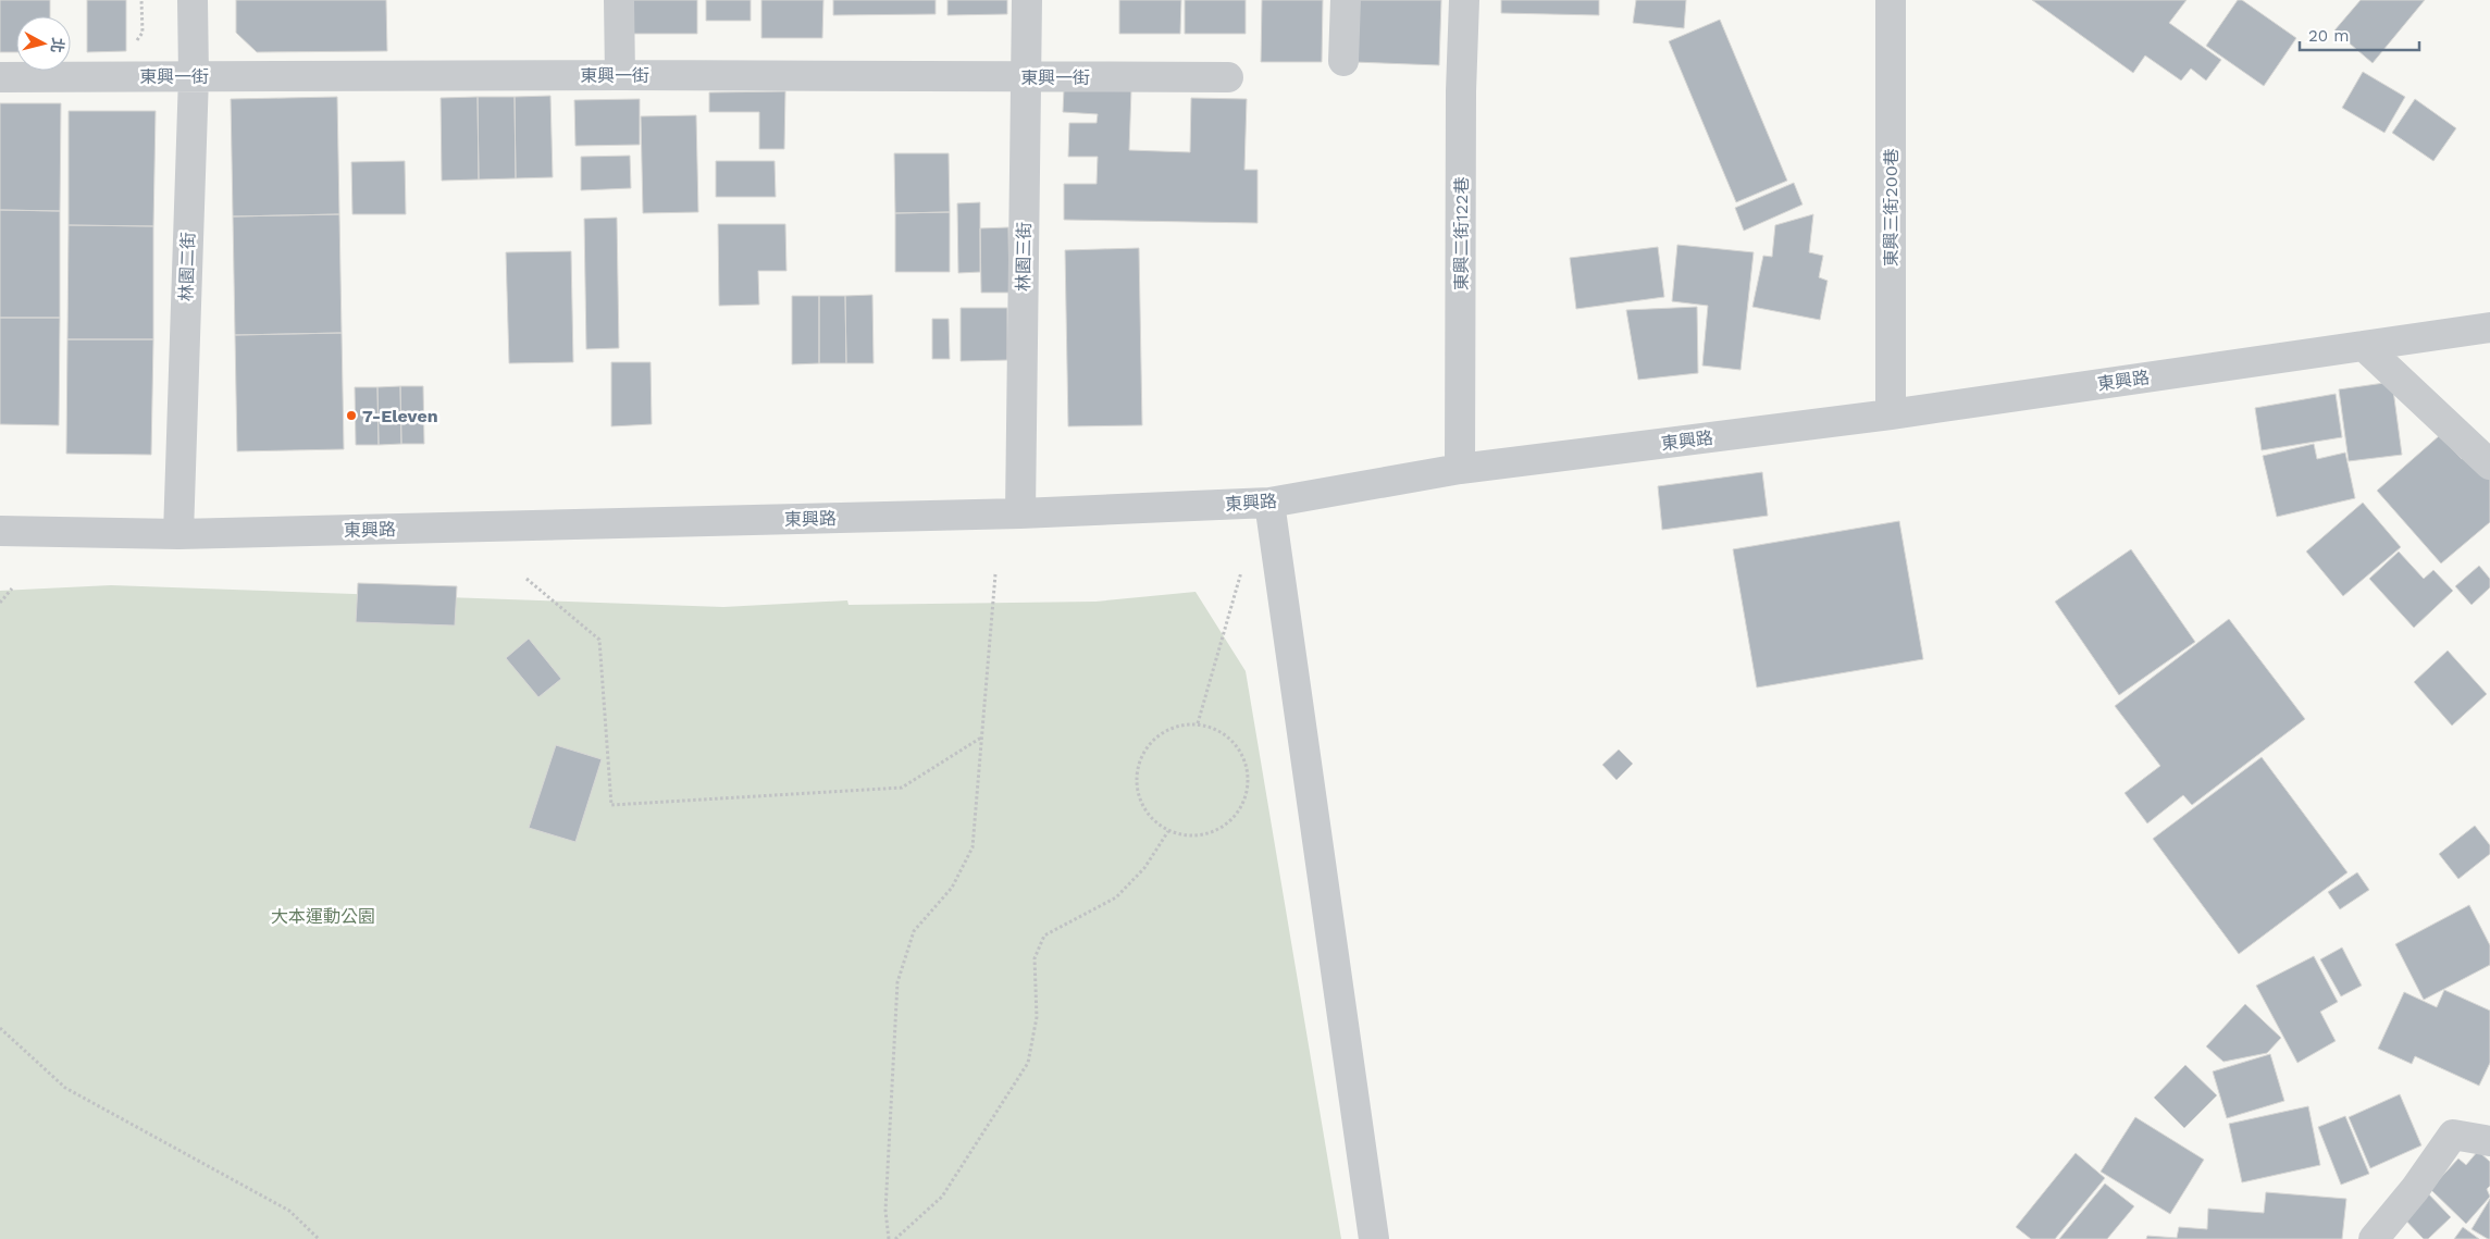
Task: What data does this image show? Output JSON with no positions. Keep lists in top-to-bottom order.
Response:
{
  "streets": {
    "street": [
      "東興一街",
      "東興三街200巷",
      "東興二街122巷",
      "林園三街",
      "林園二街",
      "東興路"
    ]
  },
  "crossings": [
    ["東興一街", "林園三街"],
    ["東興一街", "林園二街"],
    ["東興三街200巷", "東興路"],
    ["東興二街122巷", "東興路"],
    ["林園三街", "東興路"],
    ["林園二街", "東興路"]
  ],
  "parks": ["大本運動公園"],
  "places": ["7-Eleven"],
  "scale_bar": "20 m",
  "north": "right"
}
